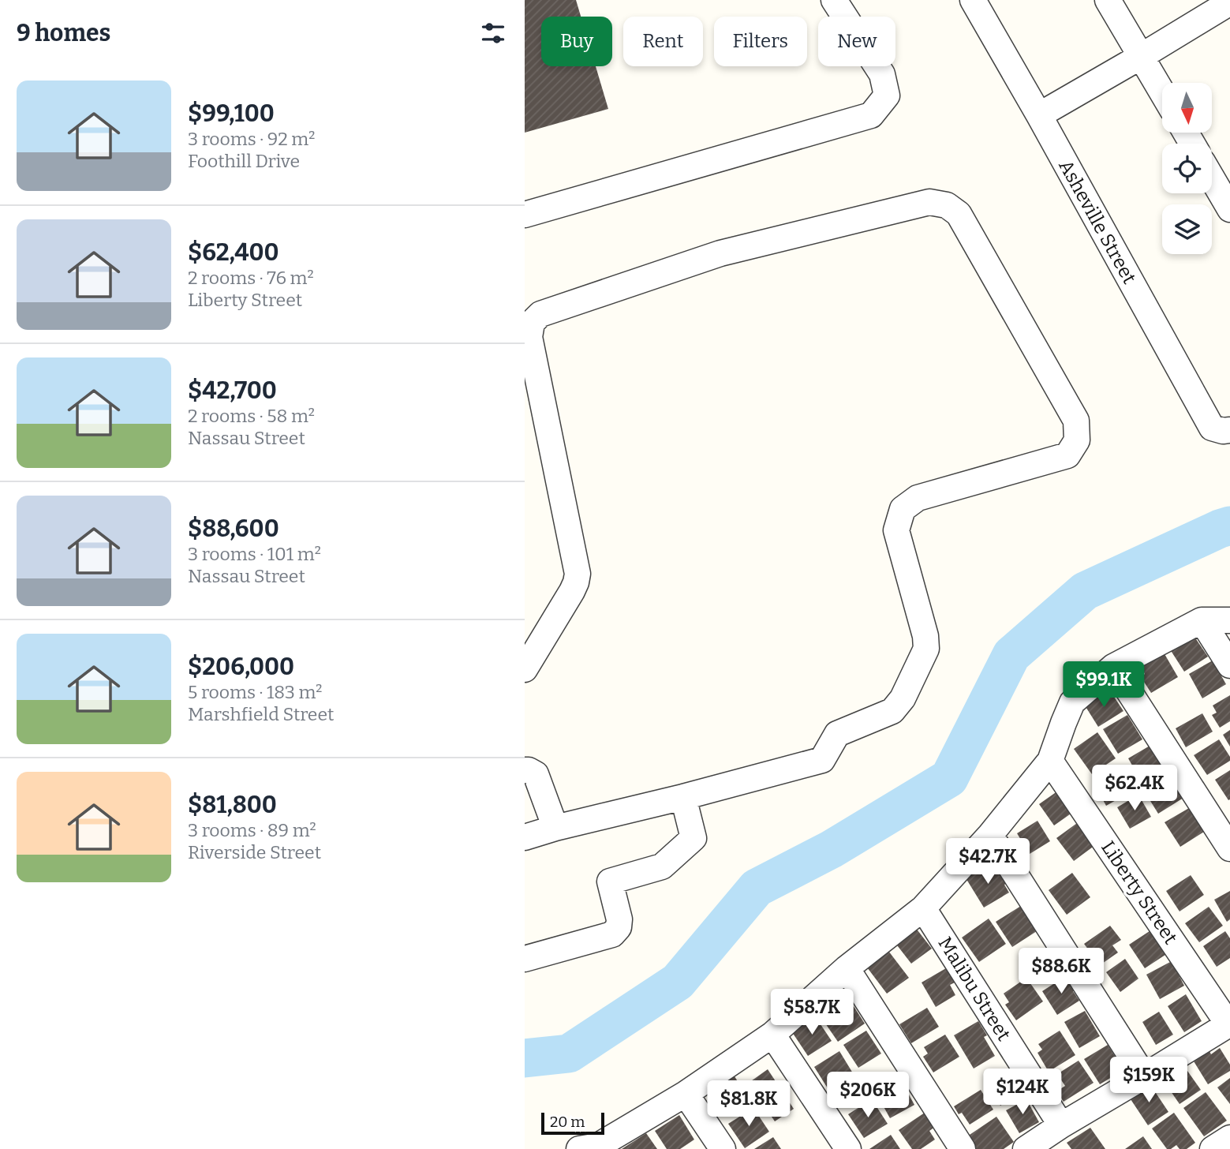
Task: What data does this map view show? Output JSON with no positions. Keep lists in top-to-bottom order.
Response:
{
  "streets": {
    "street": ["Asheville Street", "Liberty Street", "Malibu Street"]
  },
  "scale_bar": "20 m",
  "north": "bottom",
  "page": {
    "heading": "9 homes",
    "chip": [
      "Buy",
      "Rent",
      "Filters",
      "New"
    ],
    "list": [
      {
        "name": "$99,100",
        "note": "3 rooms · 92 m² · Foothill Drive"
      },
      {
        "name": "$62,400",
        "note": "2 rooms · 76 m² · Liberty Street"
      },
      {
        "name": "$42,700",
        "note": "2 rooms · 58 m² · Nassau Street"
      },
      {
        "name": "$88,600",
        "note": "3 rooms · 101 m² · Nassau Street"
      },
      {
        "name": "$206,000",
        "note": "5 rooms · 183 m² · Marshfield Street"
      },
      {
        "name": "$81,800",
        "note": "3 rooms · 89 m² · Riverside Street"
      }
    ],
    "price": [
      "$99.1K",
      "$62.4K",
      "$42.7K",
      "$88.6K",
      "$58.7K",
      "$159K",
      "$124K",
      "$206K",
      "$81.8K"
    ],
    "scale": "20 m"
  }
}
